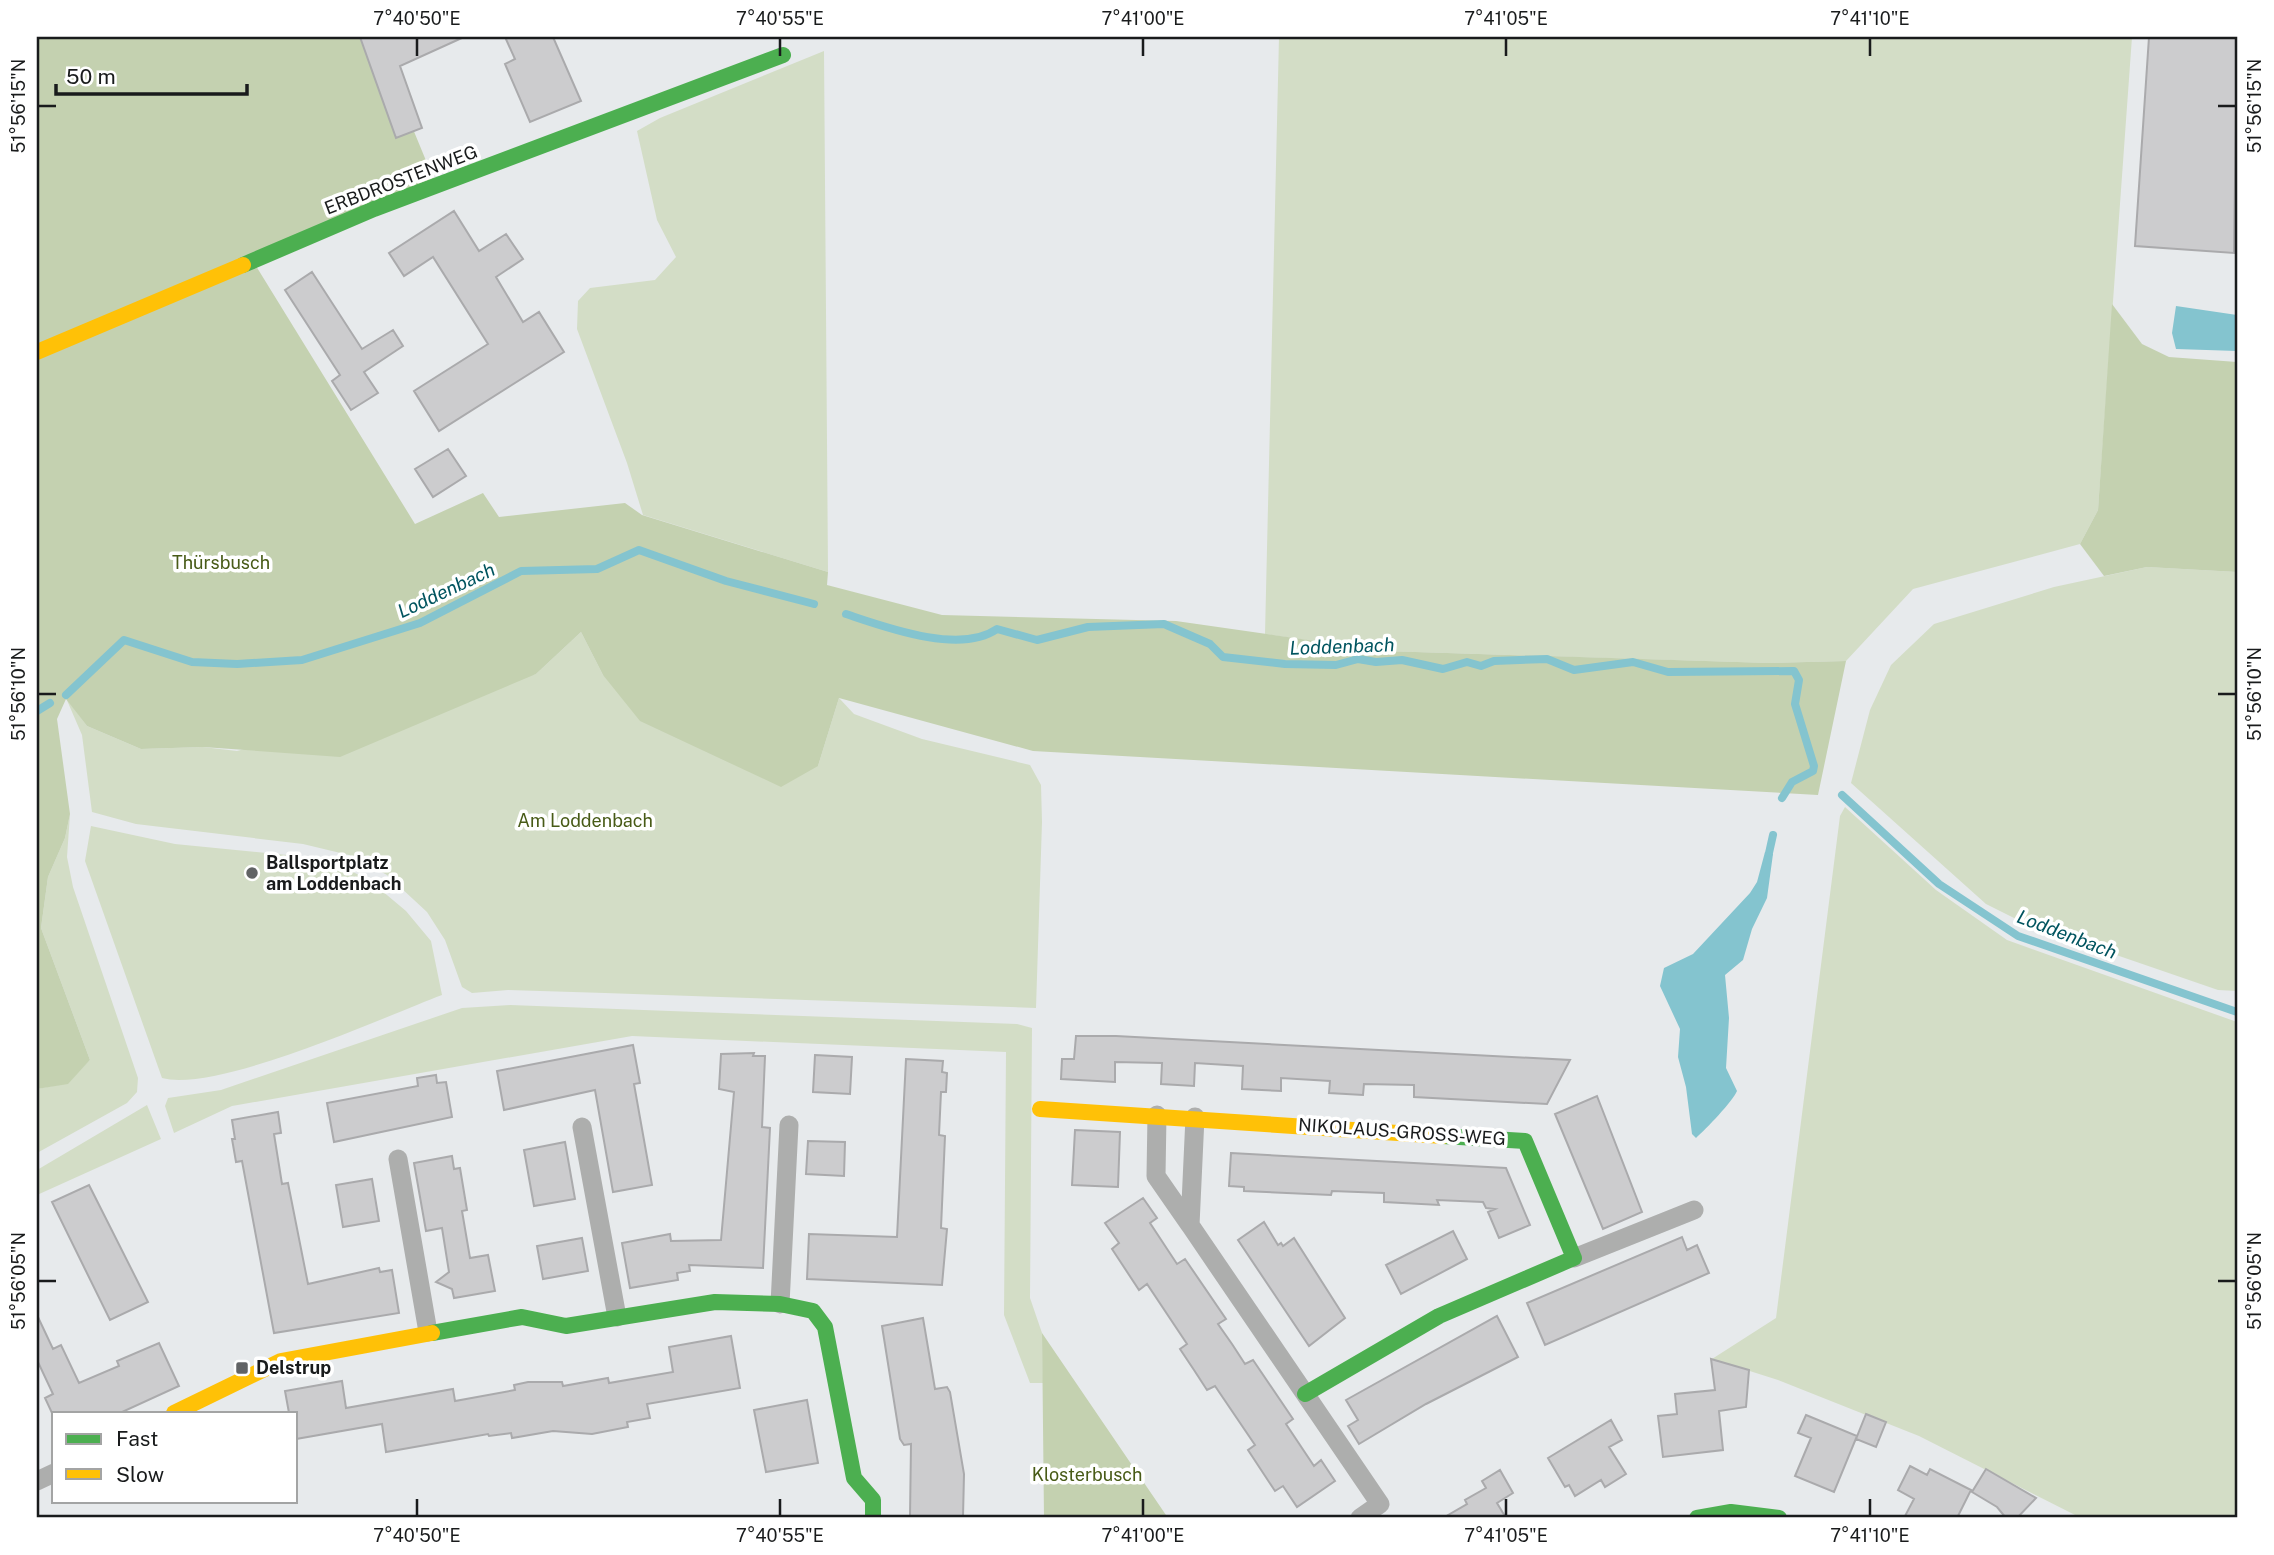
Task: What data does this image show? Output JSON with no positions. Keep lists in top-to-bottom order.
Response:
{
  "streets": {
    "street": ["ERBDROSTENWEG", "NIKOLAUS-GROSS-WEG"]
  },
  "water": ["Loddenbach"],
  "parks": ["Thürsbusch", "Am Loddenbach", "Klosterbusch"],
  "places": {
    "other": ["Ballsportplatz am Loddenbach"],
    "transit": ["Delstrup"]
  },
  "legend": ["Fast", "Slow"],
  "scale_bar": "50 m",
  "coordinates": [
    "7°40'50\"E",
    "7°40'55\"E",
    "7°41'00\"E",
    "7°41'05\"E",
    "7°41'10\"E",
    "51°56'15\"N",
    "51°56'10\"N",
    "51°56'05\"N"
  ]
}
